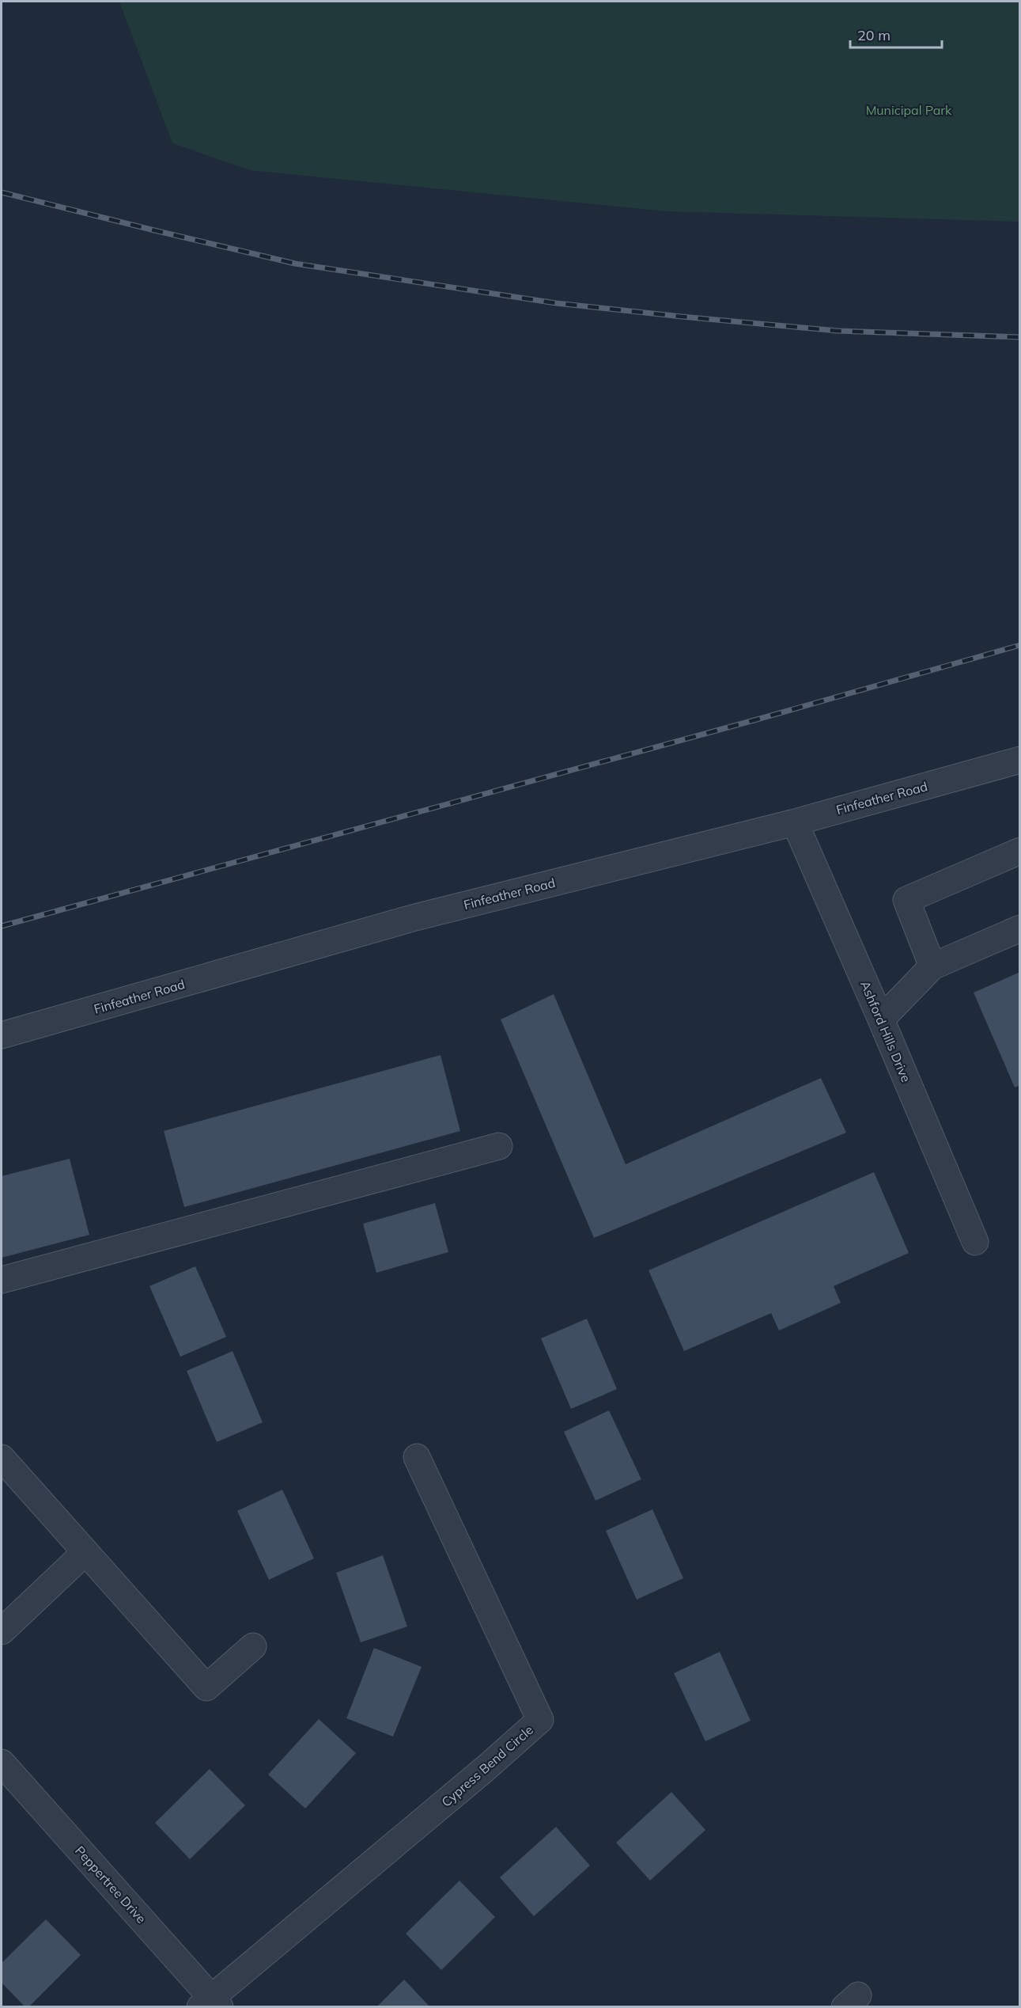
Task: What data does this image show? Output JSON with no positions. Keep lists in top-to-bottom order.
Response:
{
  "streets": {
    "street": [
      "Finfeather Road",
      "Ashford Hills Drive",
      "Cypress Bend Circle",
      "Peppertree Drive"
    ]
  },
  "crossings": [
    ["Finfeather Road", "Ashford Hills Drive"],
    ["Cypress Bend Circle", "Peppertree Drive"]
  ],
  "parks": ["Municipal Park"],
  "scale_bar": "20 m"
}
